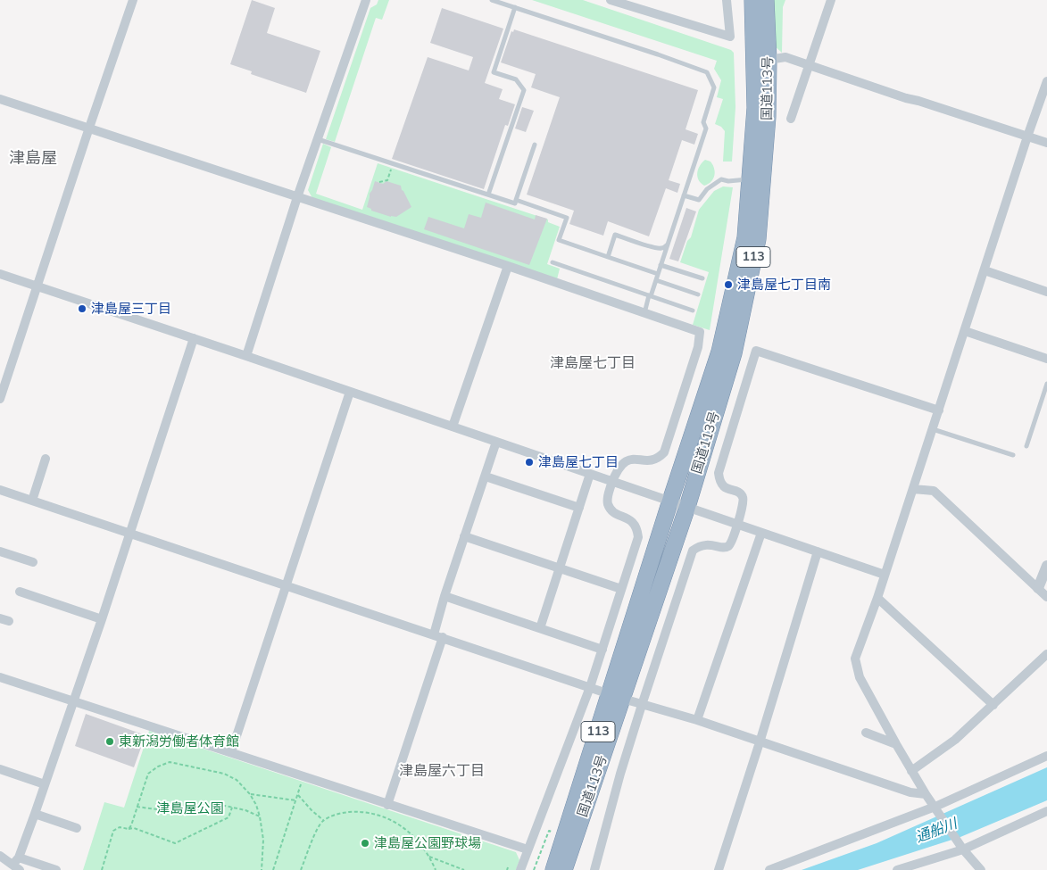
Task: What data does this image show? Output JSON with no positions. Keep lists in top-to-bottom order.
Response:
{
  "streets": {
    "highway": ["国道113号", "113"]
  },
  "districts": ["津島屋", "津島屋七丁目", "津島屋六丁目"],
  "water": ["通船川"],
  "parks": ["津島屋公園"],
  "places": [
    "津島屋七丁目南",
    "津島屋三丁目",
    "津島屋七丁目",
    "東新潟労働者体育館",
    "津島屋公園野球場"
  ]
}
